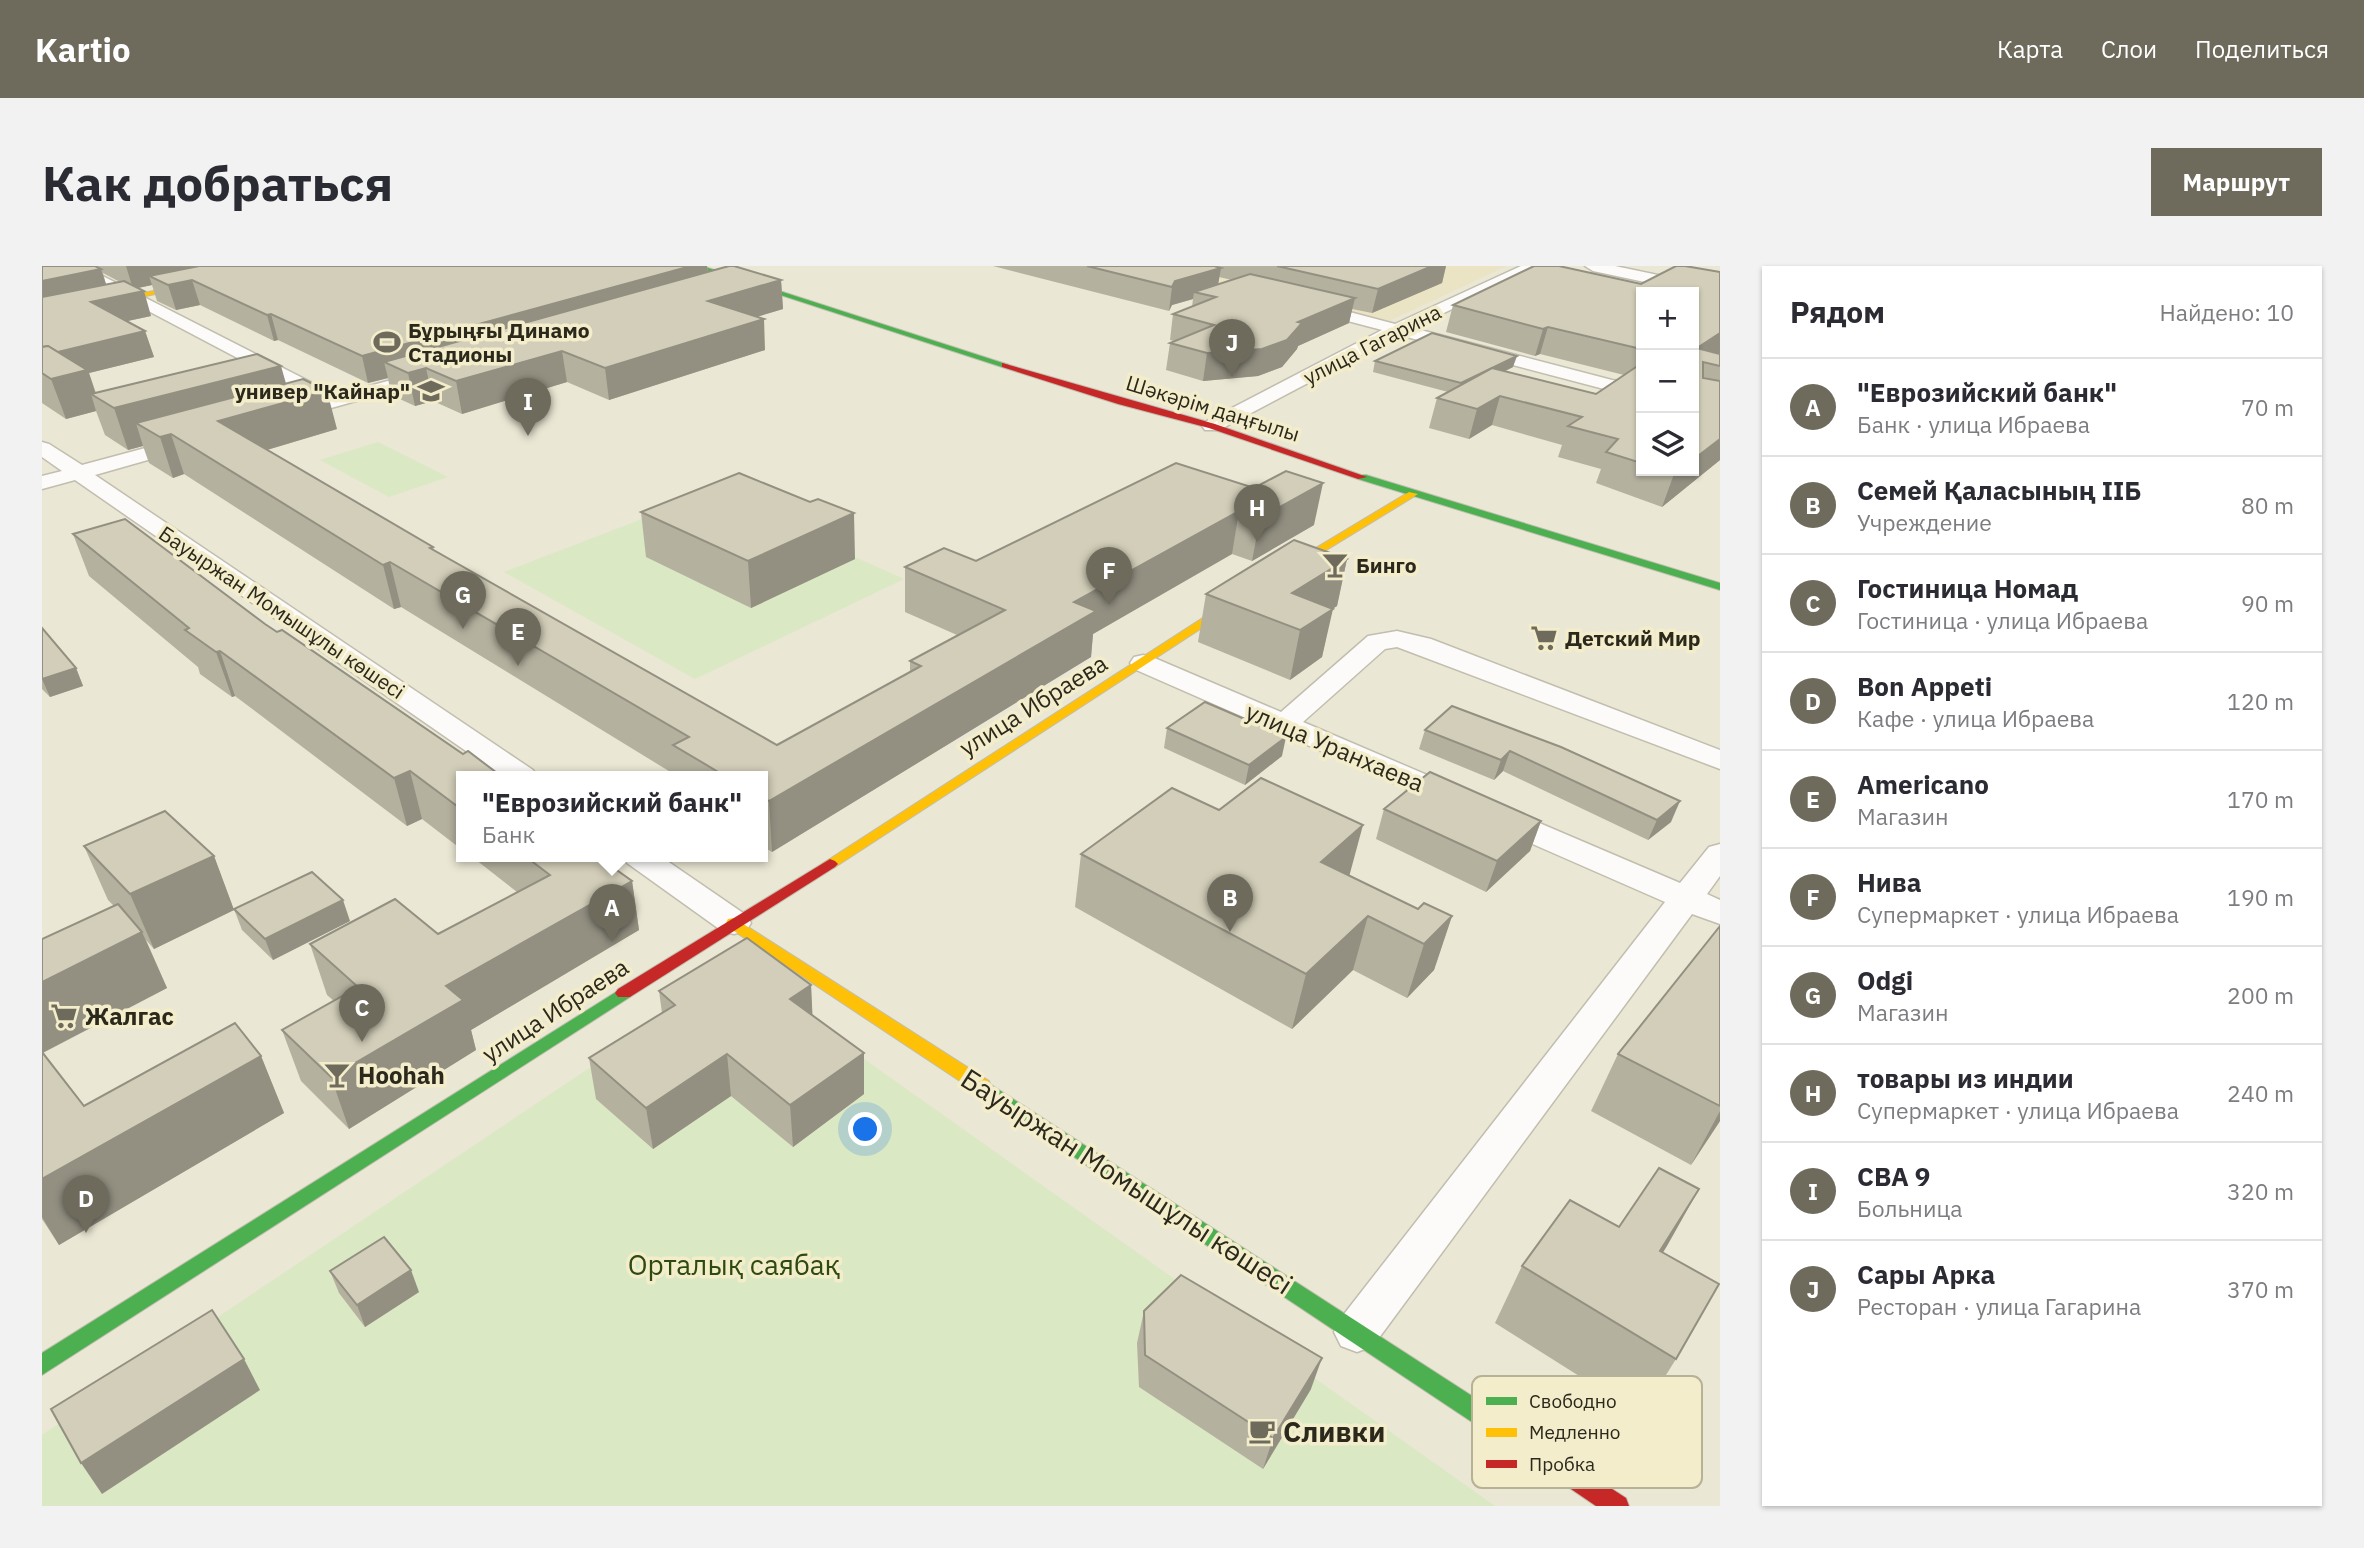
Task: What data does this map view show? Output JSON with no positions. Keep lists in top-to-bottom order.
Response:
{
  "streets": {
    "main road": ["Шәкәрім даңғылы", "Бауыржан Момышұлы көшесі", "улица Ибраева"],
    "street": ["улица Гагарина", "улица Уранхаева"]
  },
  "crossings": [
    ["улица Гагарина", "Шәкәрім даңғылы"],
    ["Шәкәрім даңғылы", "улица Ибраева"],
    ["Бауыржан Момышұлы көшесі", "улица Ибраева"],
    ["улица Ибраева", "улица Уранхаева"]
  ],
  "parks": ["Орталық саябақ"],
  "places": {
    "sports": ["Бұрыңғы Динамо Стадионы"],
    "school or university": ["универ \"Кайнар\""],
    "bar": ["Бинго", "Hoohah"],
    "supermarket": ["Детский Мир", "Жалгас"],
    "cafe": ["Сливки"]
  },
  "legend": ["Свободно", "Медленно", "Пробка"],
  "page": {
    "header": "Kartio",
    "nav": ["Карта", "Слои", "Поделиться"],
    "buttons": "Маршрут",
    "title": "Как добраться",
    "heading": ["Рядом", "Найдено: 10"],
    "map_buttons": ["+", "−"],
    "pins": [
      "J",
      "I",
      "H",
      "F",
      "G",
      "E",
      "B",
      "A",
      "C",
      "D"
    ],
    "list": [
      {
        "mark": "A",
        "name": "\"Еврозийский банк\"",
        "note": "Банк · улица Ибраева",
        "value": "70 m"
      },
      {
        "mark": "B",
        "name": "Семей Қаласының ІІБ",
        "note": "Учреждение",
        "value": "80 m"
      },
      {
        "mark": "C",
        "name": "Гостиница Номад",
        "note": "Гостиница · улица Ибраева",
        "value": "90 m"
      },
      {
        "mark": "D",
        "name": "Bon Appeti",
        "note": "Кафе · улица Ибраева",
        "value": "120 m"
      },
      {
        "mark": "E",
        "name": "Americano",
        "note": "Магазин",
        "value": "170 m"
      },
      {
        "mark": "F",
        "name": "Нива",
        "note": "Супермаркет · улица Ибраева",
        "value": "190 m"
      },
      {
        "mark": "G",
        "name": "Odgi",
        "note": "Магазин",
        "value": "200 m"
      },
      {
        "mark": "H",
        "name": "товары из индии",
        "note": "Супермаркет · улица Ибраева",
        "value": "240 m"
      },
      {
        "mark": "I",
        "name": "СВА 9",
        "note": "Больница",
        "value": "320 m"
      },
      {
        "mark": "J",
        "name": "Сары Арка",
        "note": "Ресторан · улица Гагарина",
        "value": "370 m"
      }
    ],
    "popup": ["\"Еврозийский банк\"", "Банк"]
  }
}
